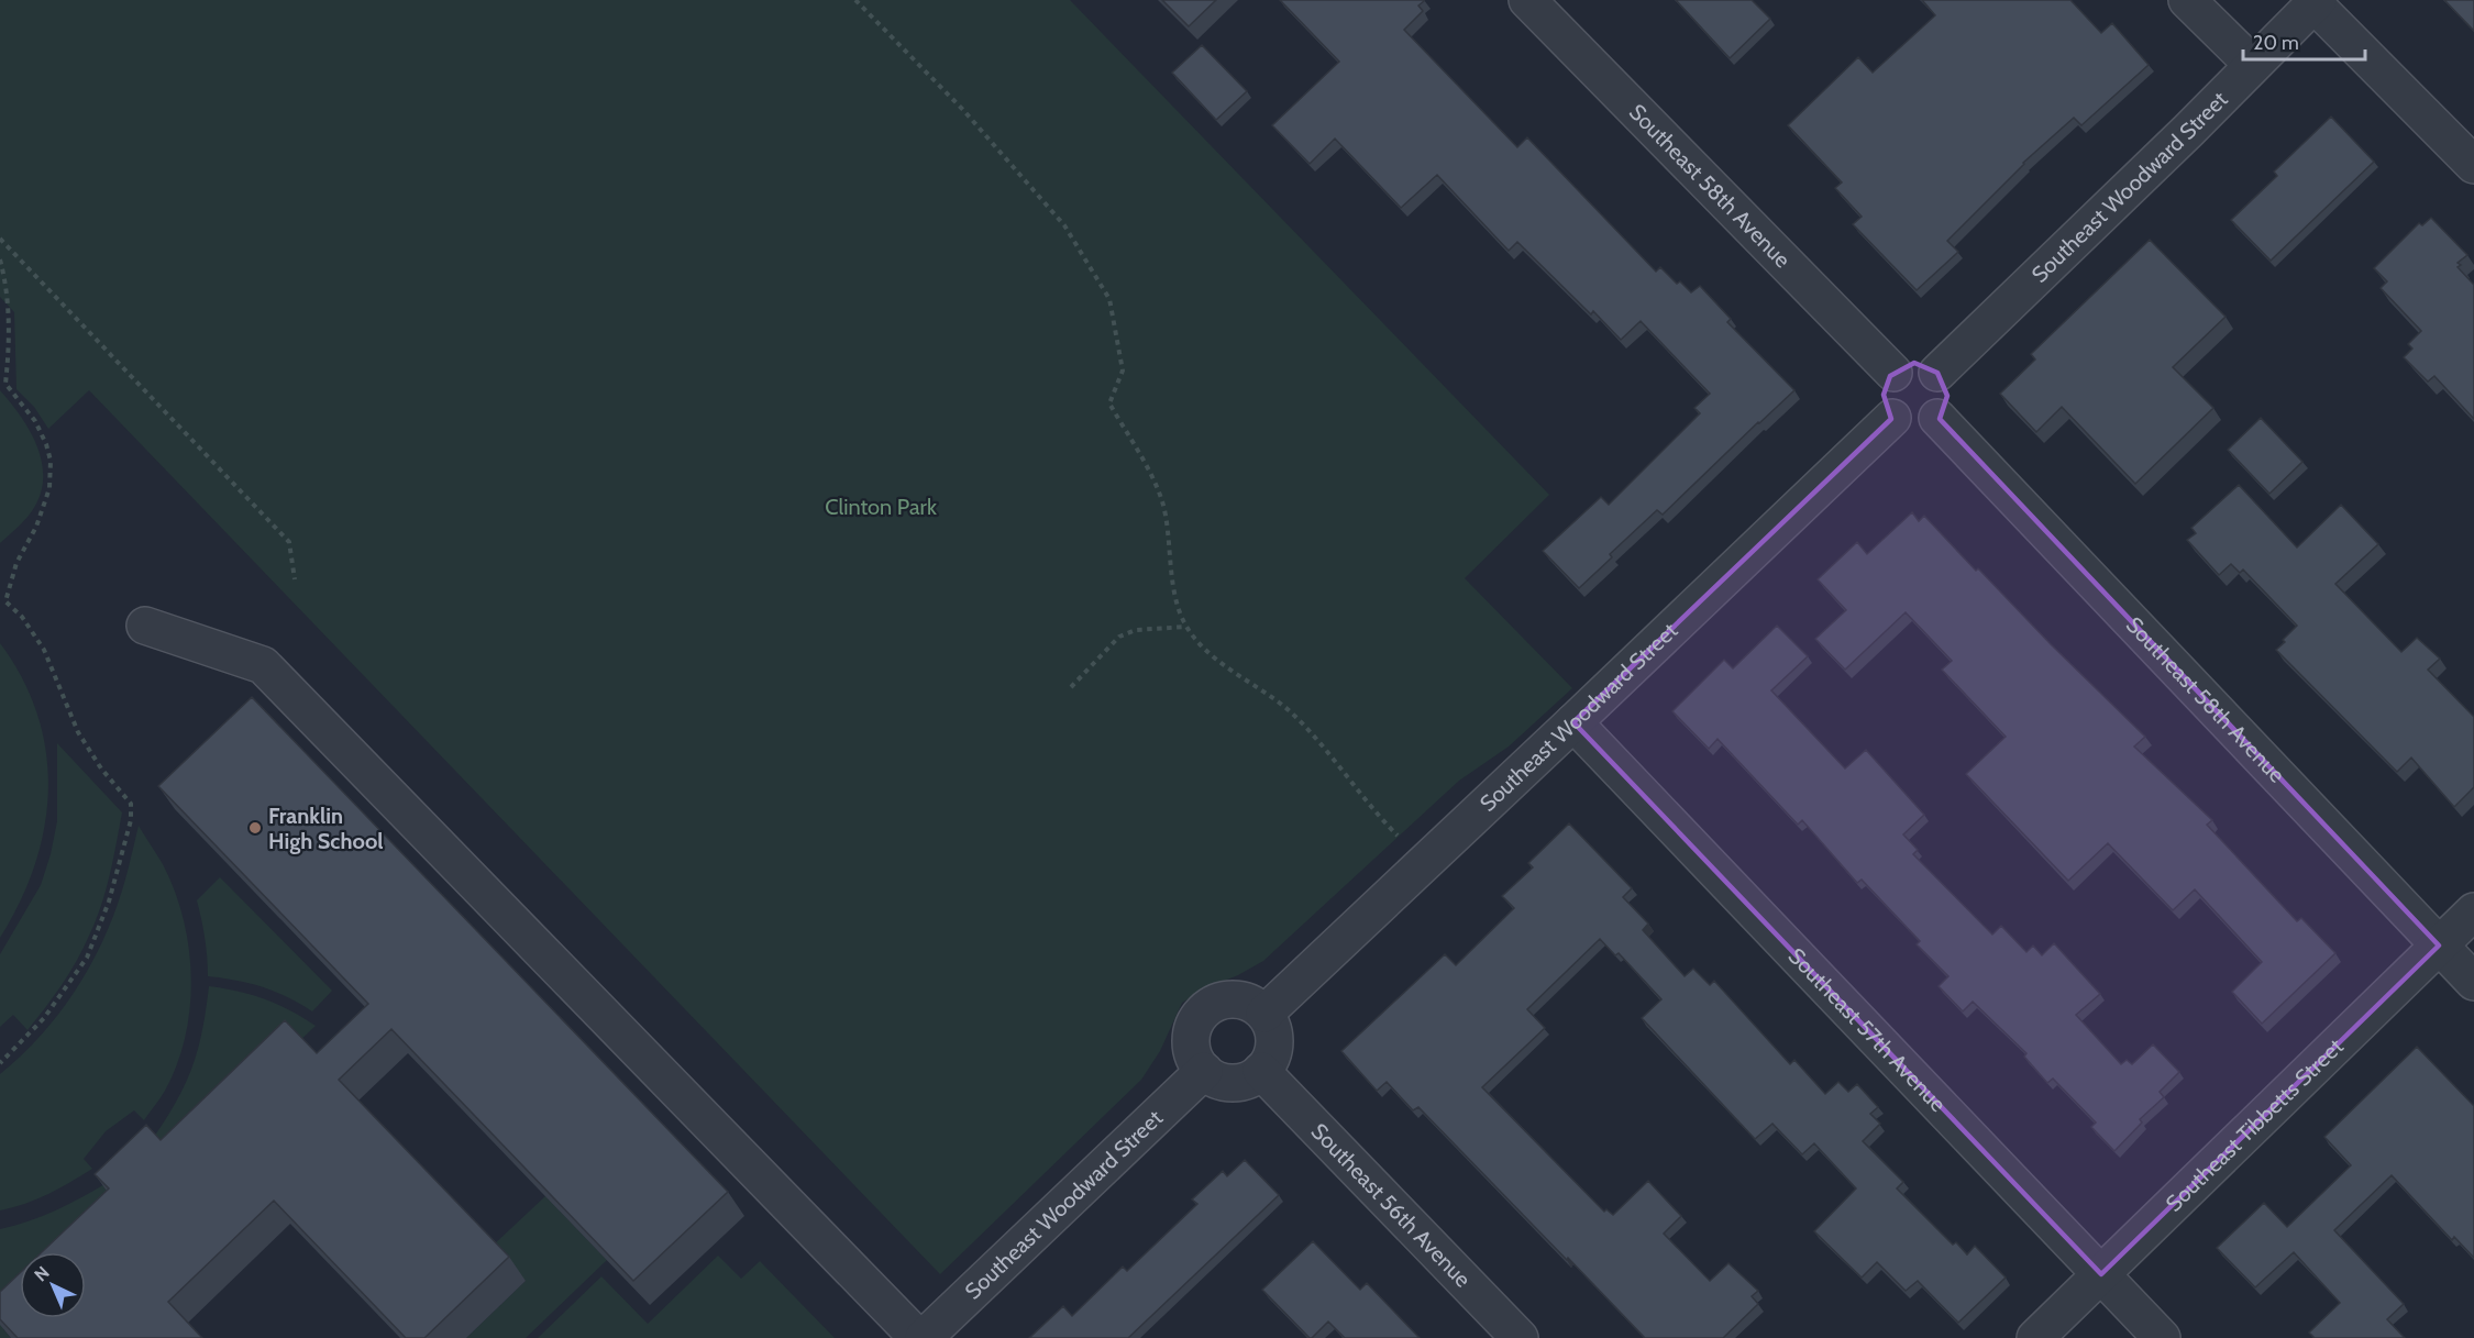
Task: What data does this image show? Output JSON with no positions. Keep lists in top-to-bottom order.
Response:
{
  "streets": {
    "street": [
      "Southeast 58th Avenue",
      "Southeast Woodward Street",
      "Southeast 57th Avenue",
      "Southeast Tibbetts Street",
      "Southeast 56th Avenue"
    ]
  },
  "crossings": [
    ["Southeast 58th Avenue", "Southeast Woodward Street"],
    ["Southeast 58th Avenue", "Southeast Tibbetts Street"],
    ["Southeast Woodward Street", "Southeast 57th Avenue"],
    ["Southeast Woodward Street", "Southeast 56th Avenue"],
    ["Southeast 57th Avenue", "Southeast Tibbetts Street"]
  ],
  "parks": ["Clinton Park"],
  "places": ["Franklin High School"],
  "scale_bar": "20 m",
  "north": "top left"
}
